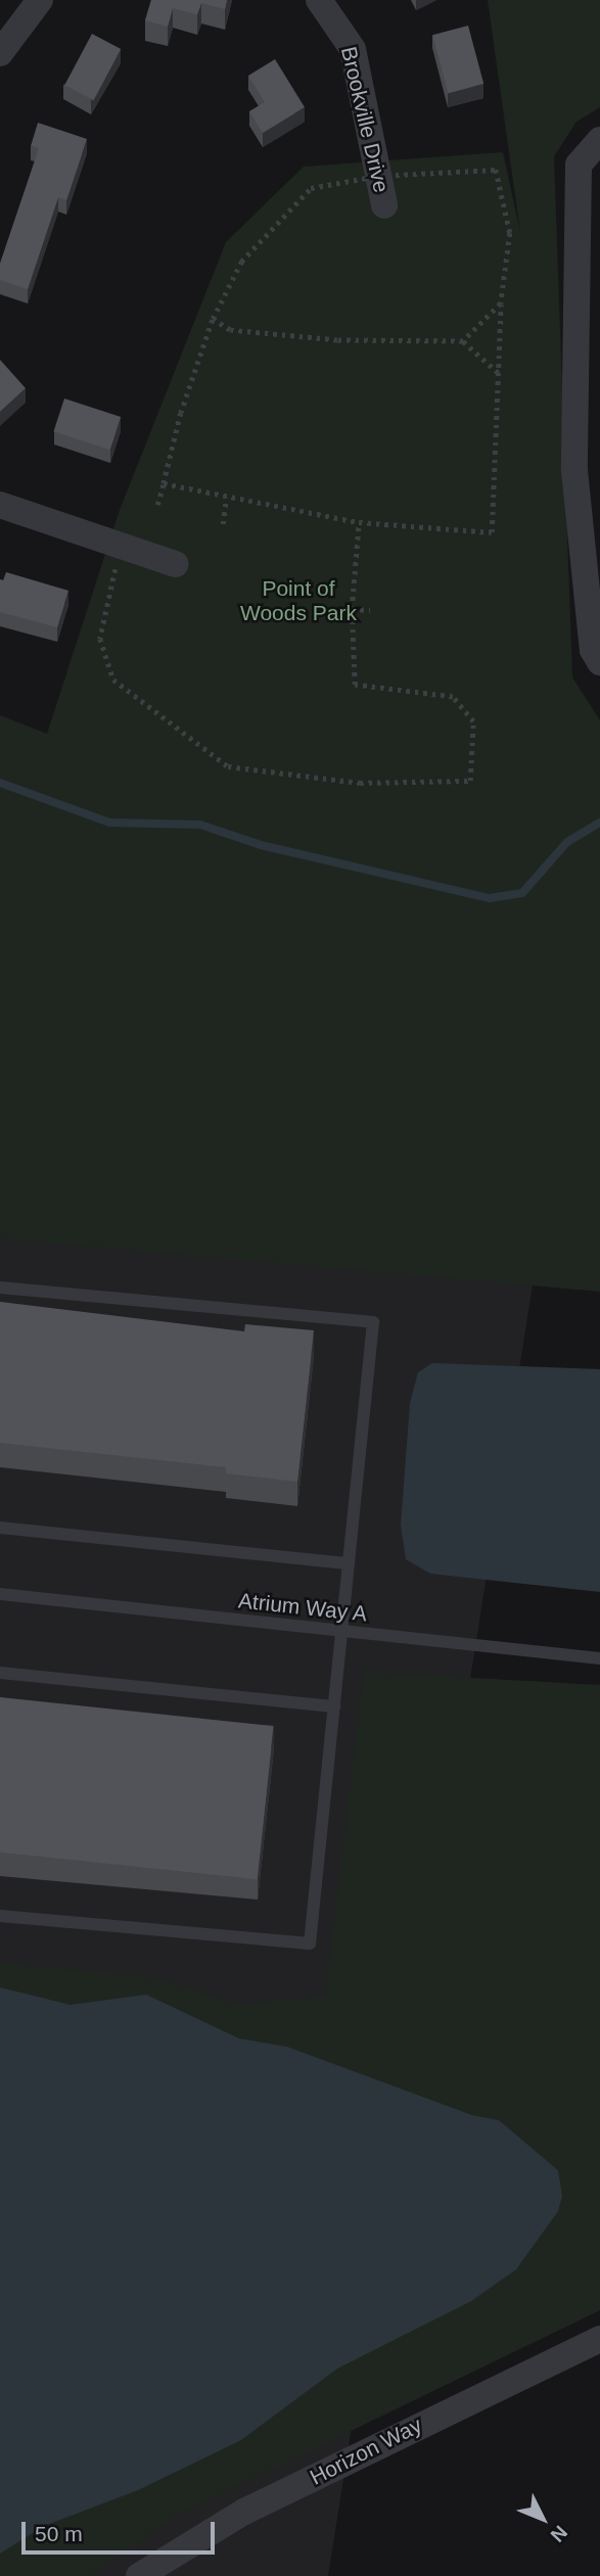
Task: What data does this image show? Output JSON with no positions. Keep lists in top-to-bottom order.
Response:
{
  "streets": {
    "street": ["Brookville Drive", "Horizon Way"],
    "lane": ["Atrium Way A"]
  },
  "parks": ["Point of Woods Park"],
  "scale_bar": "50 m",
  "north": "bottom right"
}
